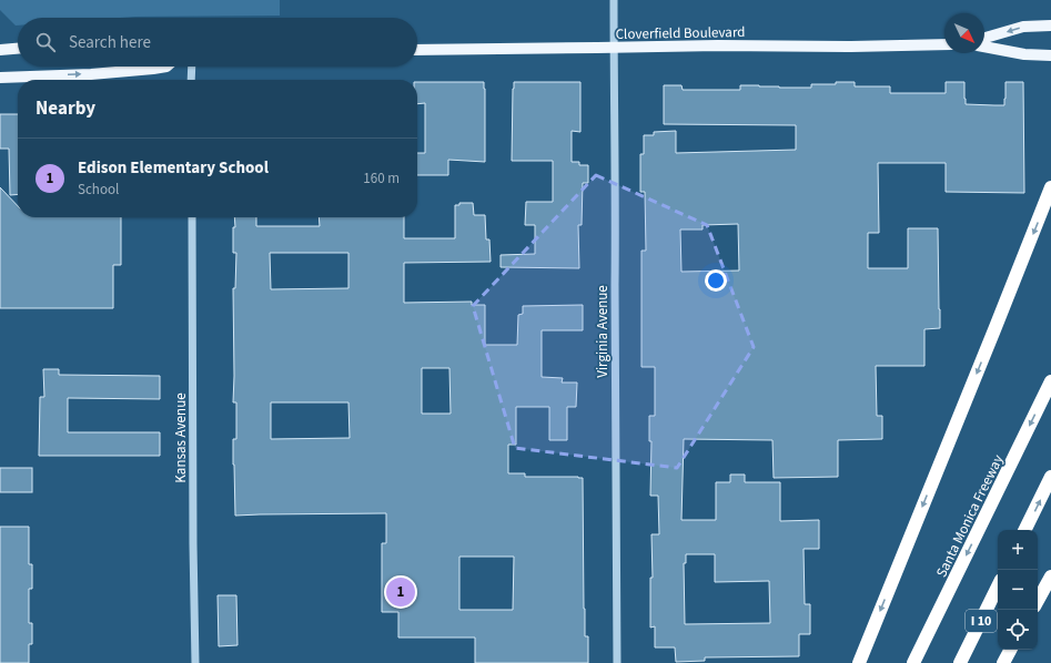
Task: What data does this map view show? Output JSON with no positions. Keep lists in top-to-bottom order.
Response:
{
  "streets": {
    "highway": ["Santa Monica Freeway", "I 10"],
    "main road": ["Cloverfield Boulevard"],
    "street": ["Virginia Avenue", "Kansas Avenue"]
  },
  "crossings": [
    ["Cloverfield Boulevard", "Virginia Avenue"]
  ],
  "north": "bottom right",
  "page": {
    "search": "Search here",
    "heading": "Nearby",
    "list": [
      {
        "mark": "1",
        "name": "Edison Elementary School",
        "note": "School",
        "value": "160 m"
      }
    ],
    "map_buttons": ["+", "−"],
    "pins": "1"
  }
}
